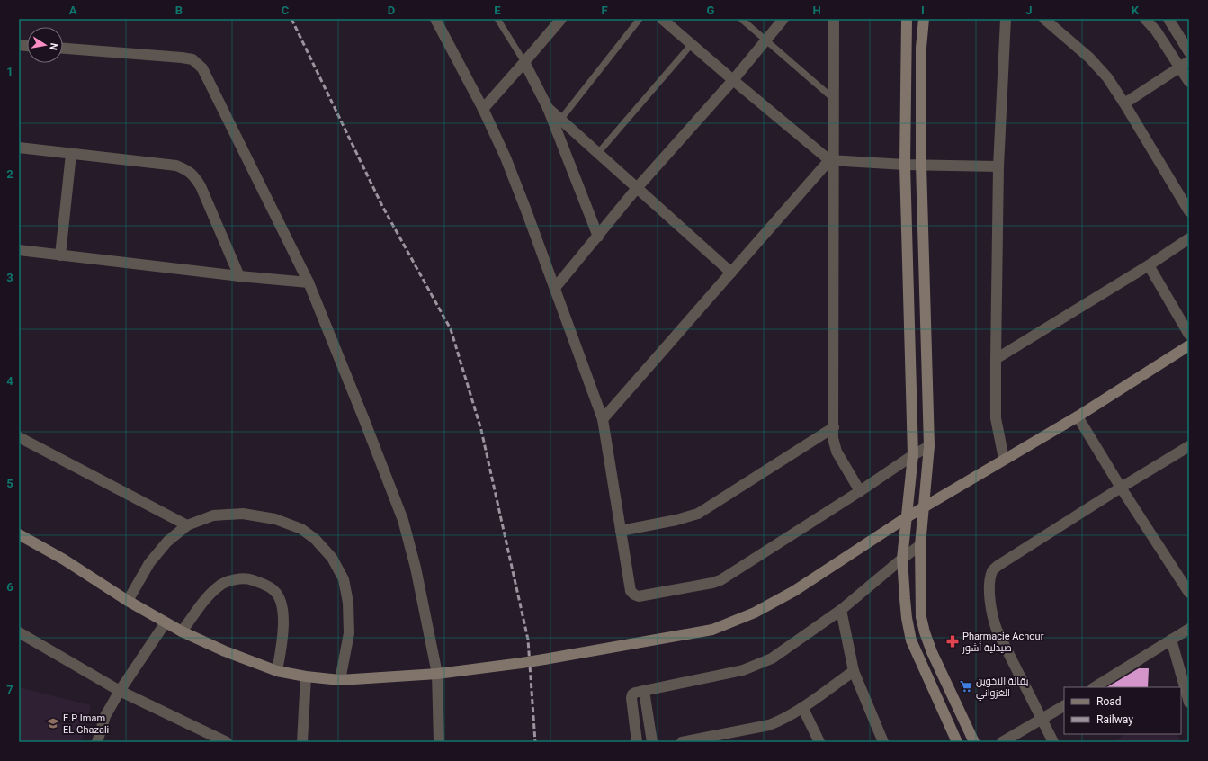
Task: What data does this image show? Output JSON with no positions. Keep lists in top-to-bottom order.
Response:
{
  "places": {
    "pharmacy": ["Pharmacie Achour صيدلية أشور"],
    "supermarket": ["بقالة الاخوين الغزواني"],
    "school or university": ["E.P Imam EL Ghazali"]
  },
  "legend": ["Road", "Railway"],
  "north": "right",
  "grid": {
    "columns": [
      "A",
      "B",
      "C",
      "D",
      "E",
      "F",
      "G",
      "H",
      "I",
      "J",
      "K"
    ],
    "rows": [
      "1",
      "2",
      "3",
      "4",
      "5",
      "6",
      "7"
    ]
  }
}
